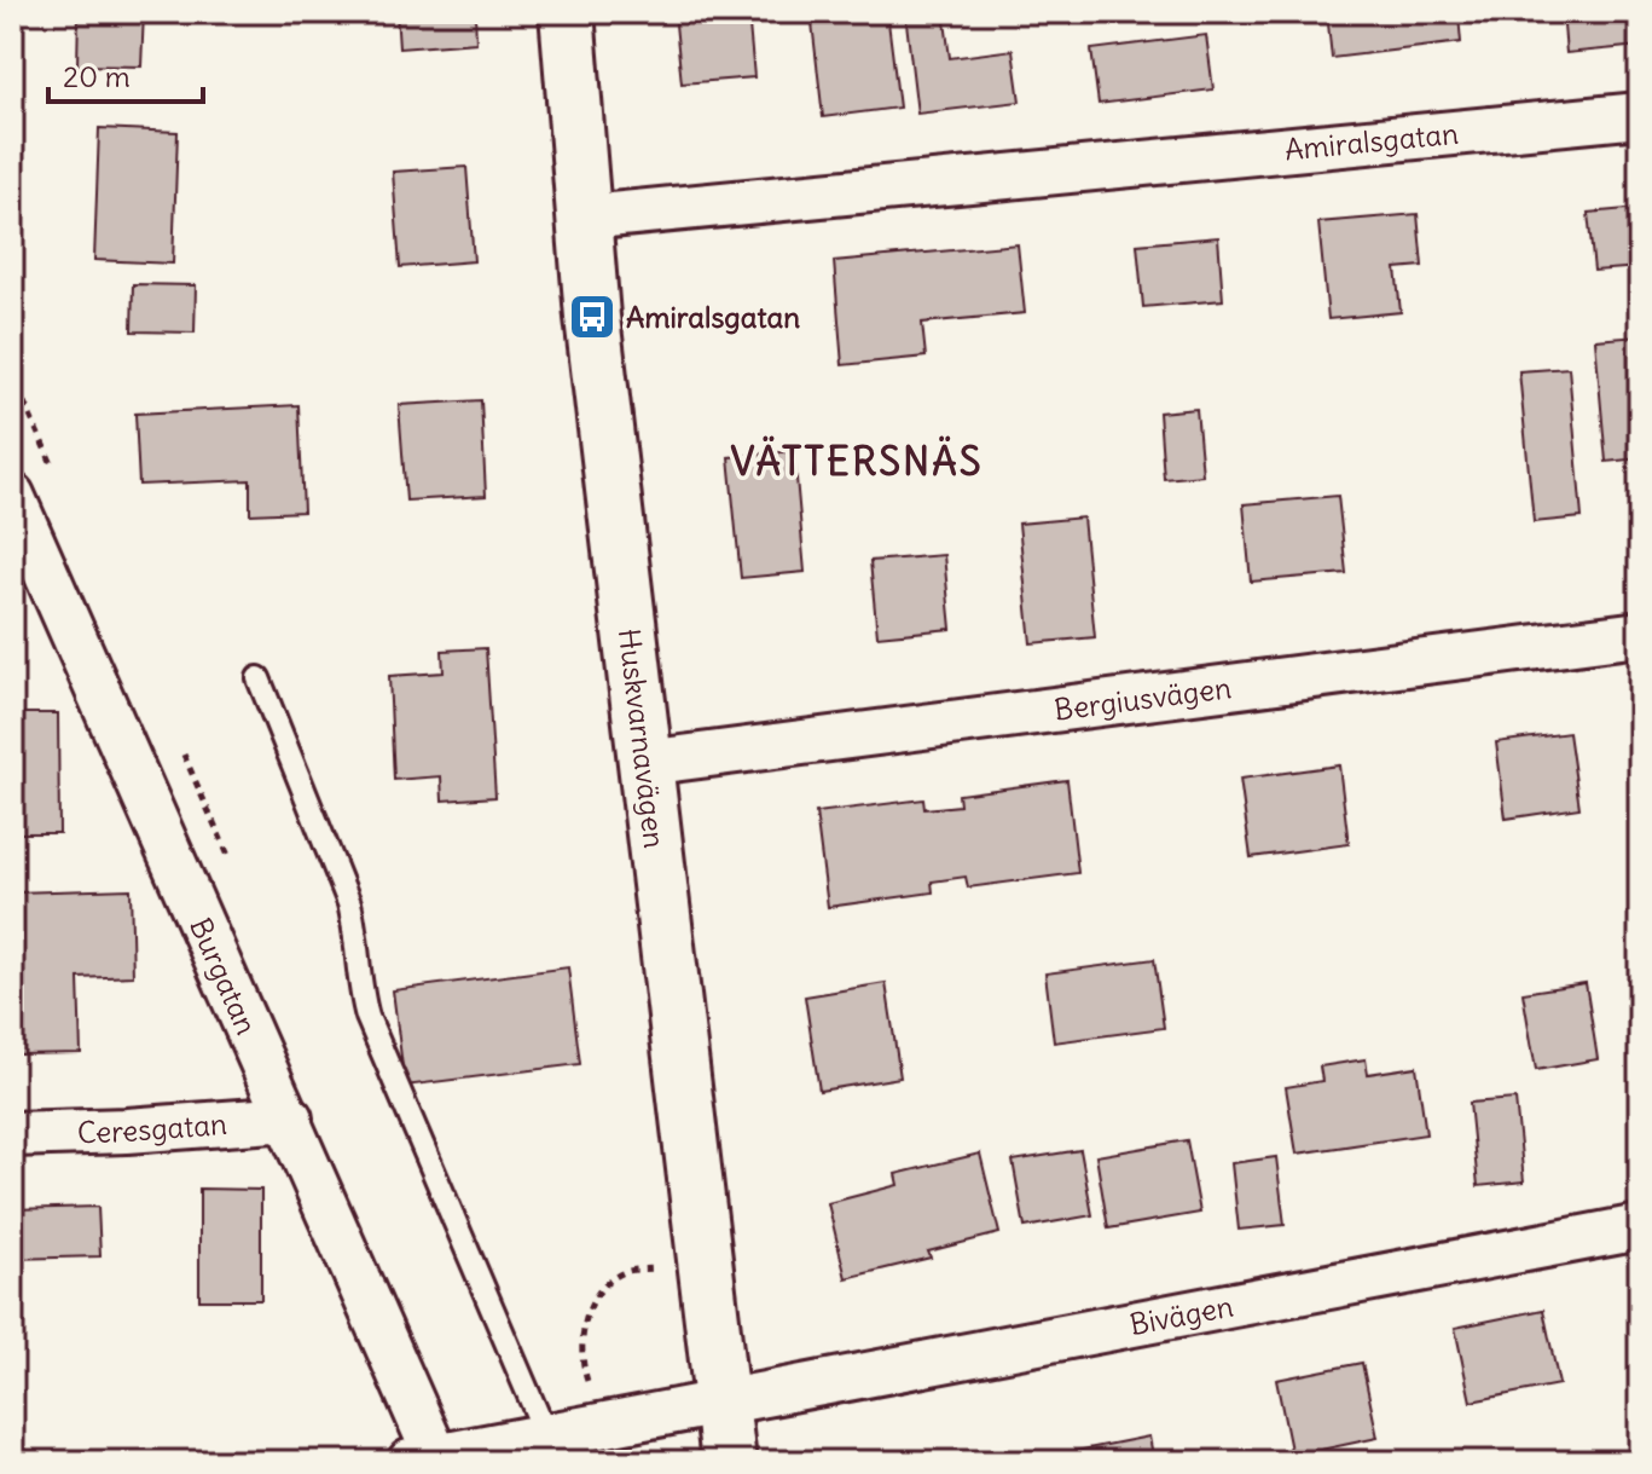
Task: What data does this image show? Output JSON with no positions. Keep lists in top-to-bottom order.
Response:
{
  "streets": {
    "street": [
      "Amiralsgatan",
      "Bergiusvägen",
      "Huskvarnavägen",
      "Burgatan",
      "Ceresgatan",
      "Bivägen"
    ]
  },
  "crossings": [
    ["Amiralsgatan", "Huskvarnavägen"],
    ["Bergiusvägen", "Huskvarnavägen"],
    ["Huskvarnavägen", "Bivägen"],
    ["Burgatan", "Ceresgatan"],
    ["Burgatan", "Bivägen"]
  ],
  "districts": ["VÄTTERSNÄS"],
  "places": {
    "bus stop": ["Amiralsgatan"]
  },
  "scale_bar": "20 m"
}
